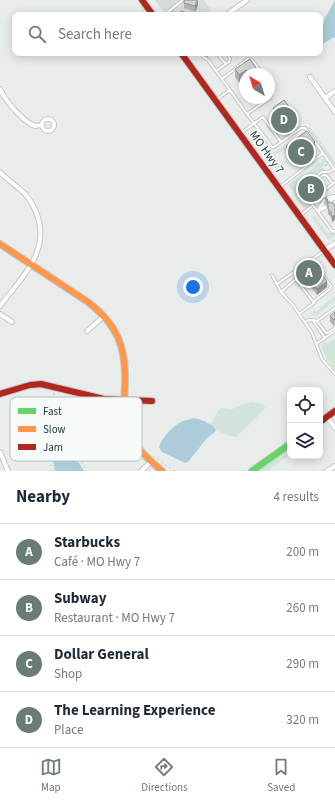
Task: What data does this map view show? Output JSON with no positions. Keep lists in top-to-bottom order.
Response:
{
  "streets": {
    "street": ["MO Hwy 7"]
  },
  "legend": ["Fast", "Slow", "Jam"],
  "north": "top left",
  "page": {
    "search": "Search here",
    "pins": [
      "D",
      "C",
      "B",
      "A"
    ],
    "heading": ["Nearby", "4 results"],
    "list": [
      {
        "mark": "A",
        "name": "Starbucks",
        "note": "Café · MO Hwy 7",
        "value": "200 m"
      },
      {
        "mark": "B",
        "name": "Subway",
        "note": "Restaurant · MO Hwy 7",
        "value": "260 m"
      },
      {
        "mark": "C",
        "name": "Dollar General",
        "note": "Shop",
        "value": "290 m"
      },
      {
        "mark": "D",
        "name": "The Learning Experience",
        "note": "Place",
        "value": "320 m"
      }
    ],
    "nav": ["Map", "Directions", "Saved"]
  }
}
